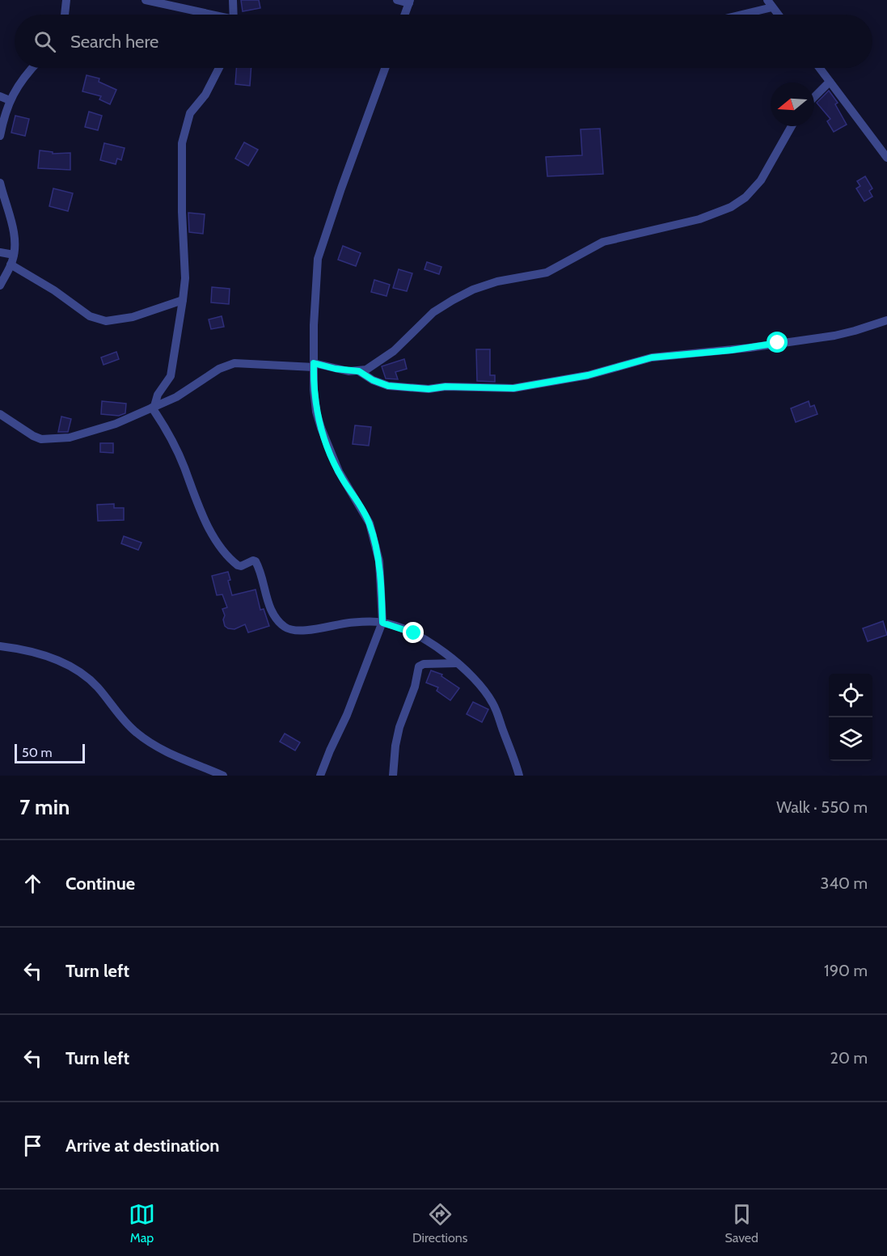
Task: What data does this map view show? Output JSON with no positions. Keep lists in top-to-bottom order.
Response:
{
  "scale_bar": "50 m",
  "north": "left",
  "page": {
    "search": "Search here",
    "scale": "50 m",
    "heading": ["7 min", "Walk · 550 m"],
    "list": [
      ["Continue", "340 m"],
      ["Turn left", "190 m"],
      ["Turn left", "20 m"],
      "Arrive at destination"
    ],
    "nav": ["Map", "Directions", "Saved"]
  }
}
